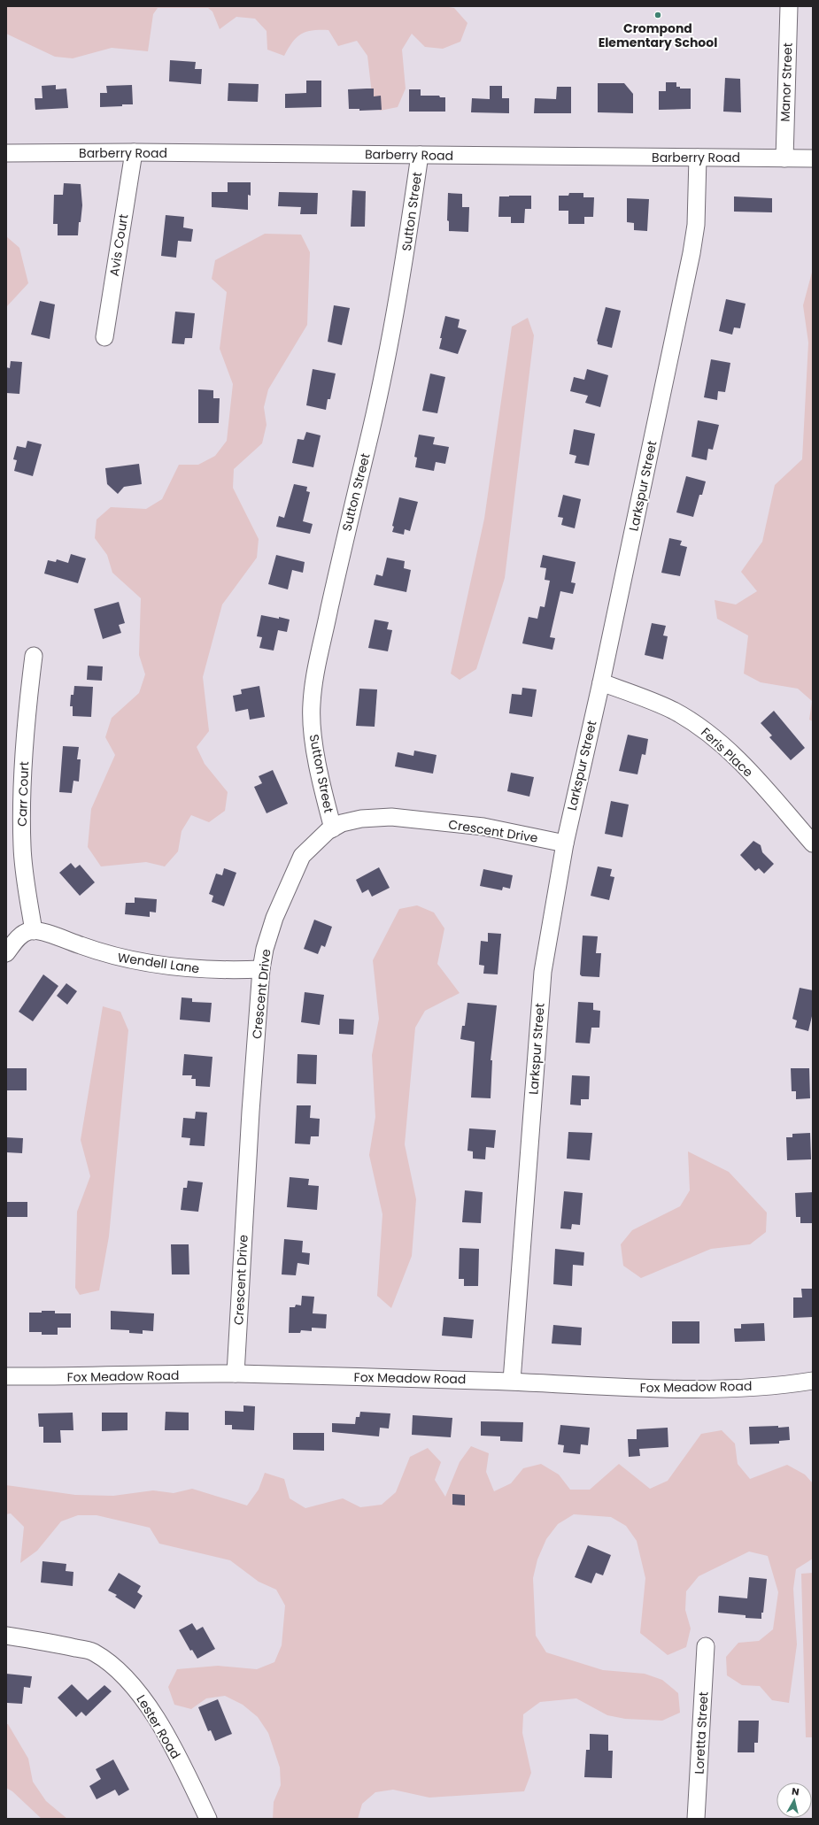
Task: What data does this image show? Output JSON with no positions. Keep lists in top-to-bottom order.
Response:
{
  "streets": {
    "street": [
      "Manor Street",
      "Barberry Road",
      "Sutton Street",
      "Avis Court",
      "Larkspur Street",
      "Feris Place",
      "Carr Court",
      "Crescent Drive",
      "Wendell Lane",
      "Fox Meadow Road",
      "Lester Road",
      "Loretta Street"
    ]
  },
  "crossings": [
    ["Manor Street", "Barberry Road"],
    ["Barberry Road", "Sutton Street"],
    ["Barberry Road", "Avis Court"],
    ["Barberry Road", "Larkspur Street"],
    ["Sutton Street", "Crescent Drive"],
    ["Larkspur Street", "Feris Place"],
    ["Larkspur Street", "Crescent Drive"],
    ["Larkspur Street", "Fox Meadow Road"],
    ["Carr Court", "Wendell Lane"],
    ["Crescent Drive", "Wendell Lane"],
    ["Crescent Drive", "Fox Meadow Road"]
  ],
  "places": ["Crompond Elementary School"],
  "north": "top"
}
